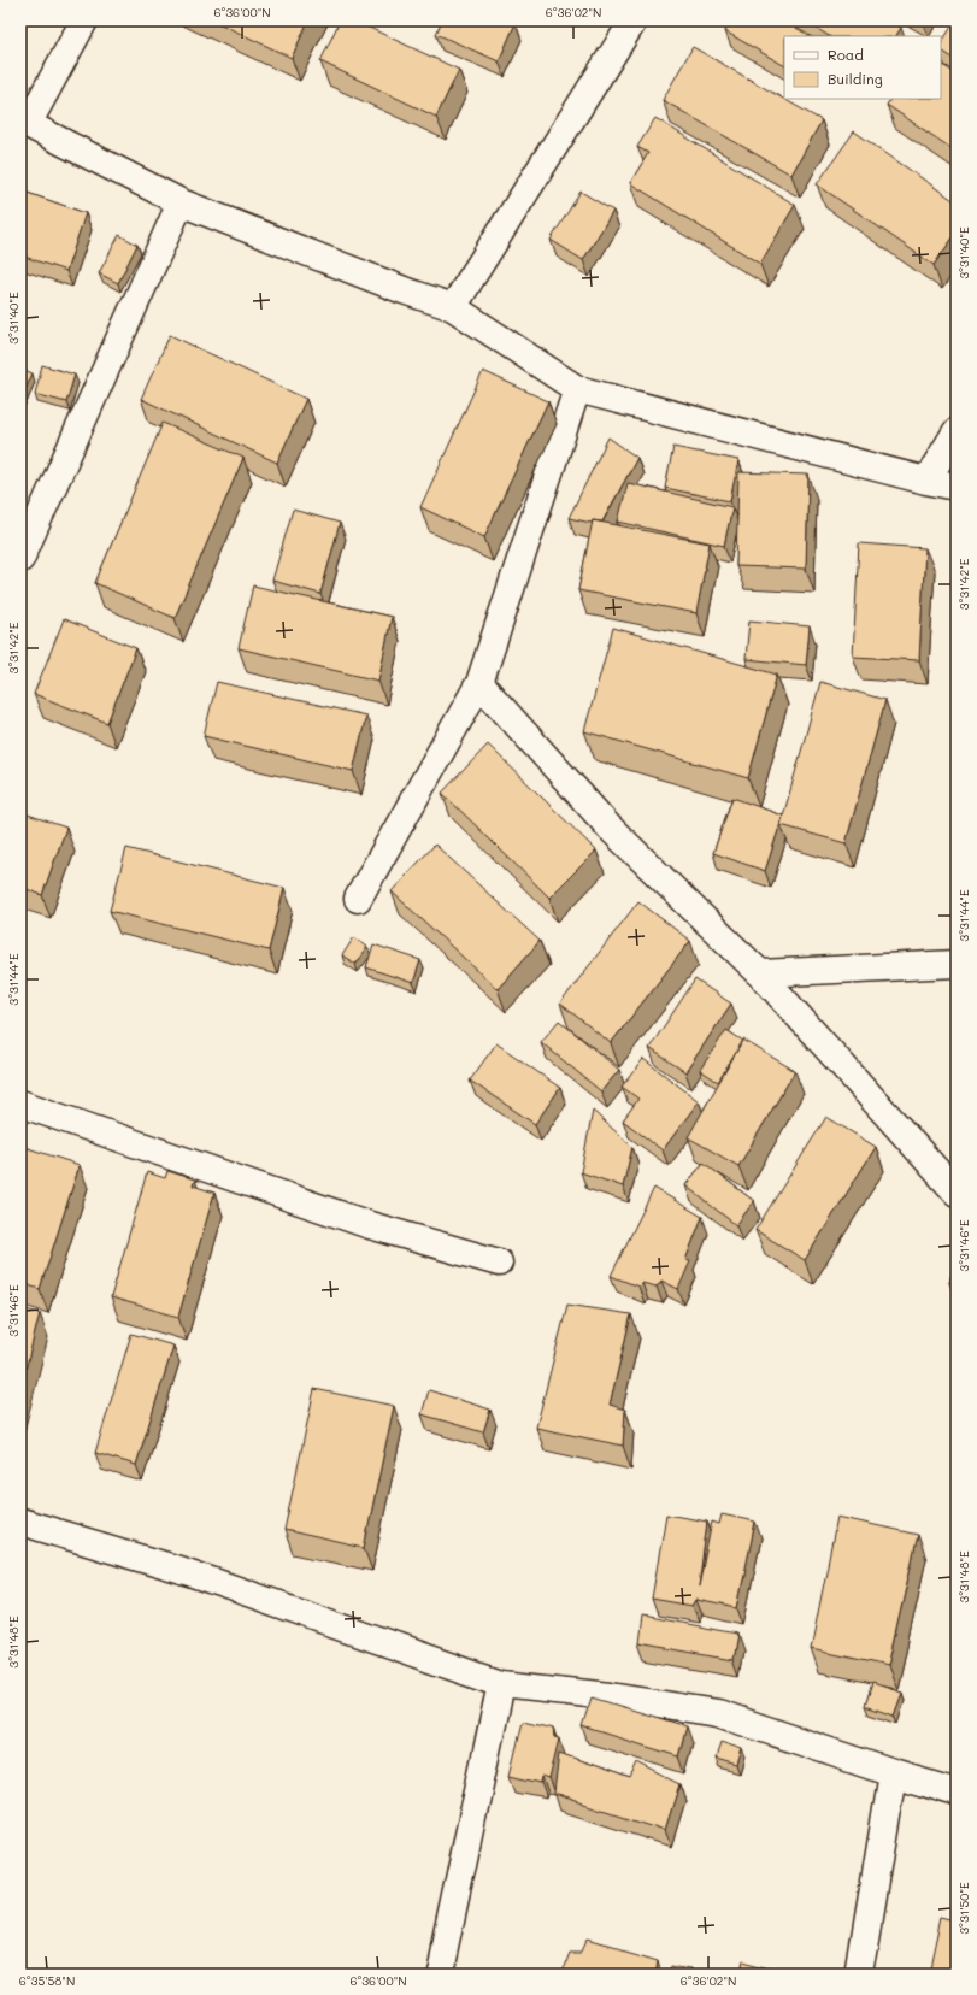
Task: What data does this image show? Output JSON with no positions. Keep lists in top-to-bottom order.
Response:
{
  "legend": ["Road", "Building"],
  "coordinates": [
    "6°36'00\"N",
    "6°36'02\"N",
    "3°31'40\"E",
    "3°31'42\"E",
    "3°31'44\"E",
    "3°31'46\"E",
    "3°31'48\"E",
    "3°31'50\"E",
    "6°35'58\"N"
  ]
}
